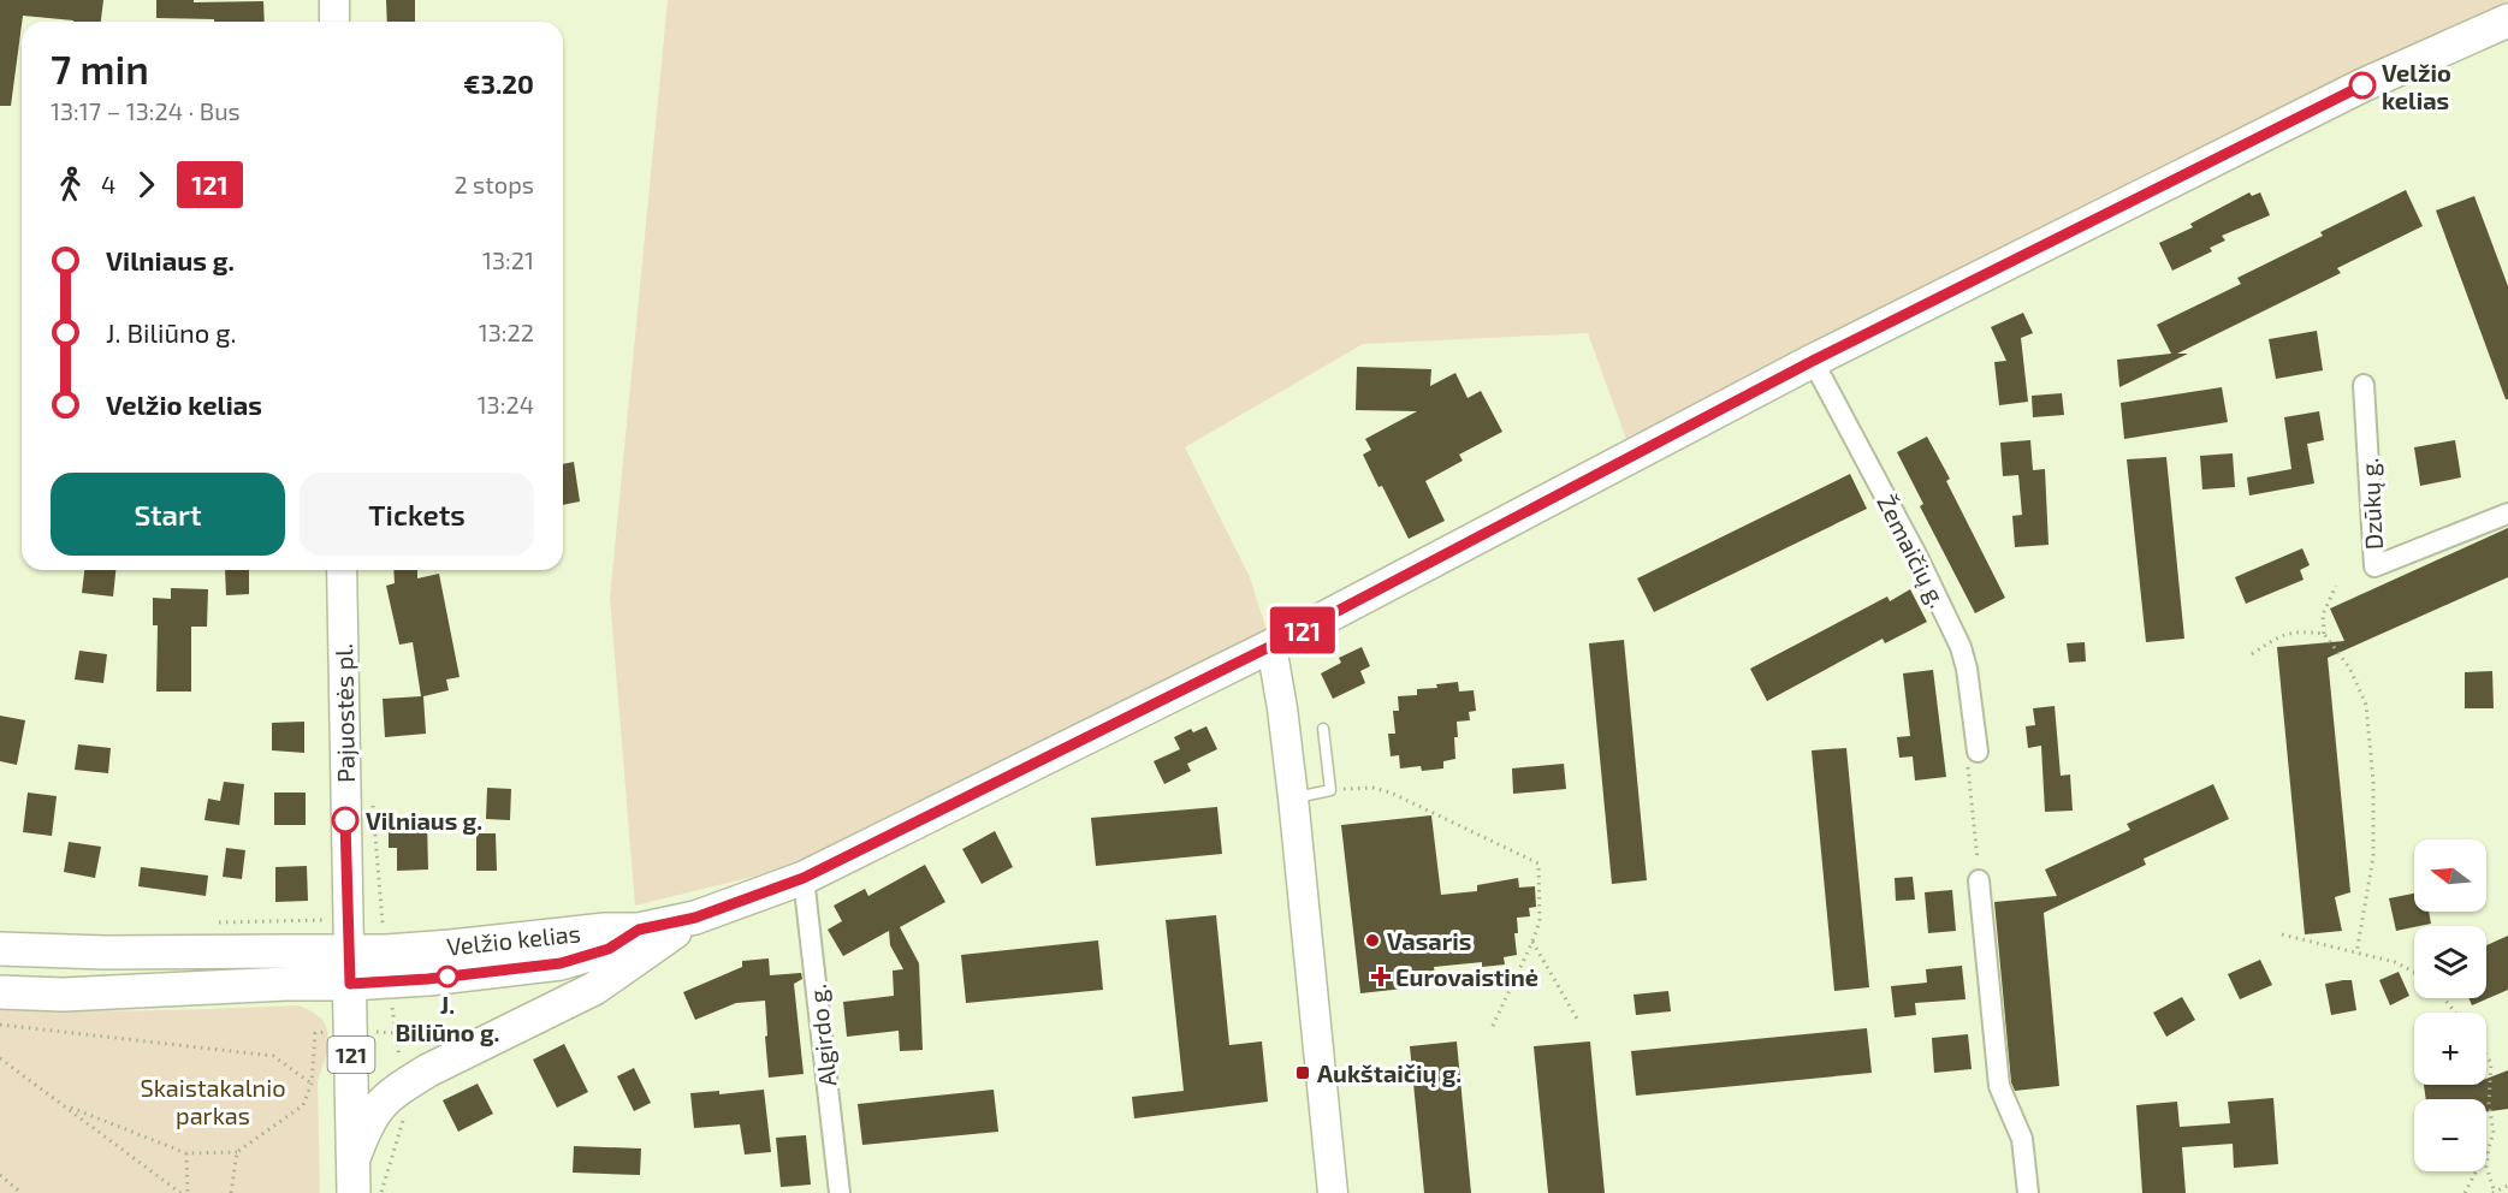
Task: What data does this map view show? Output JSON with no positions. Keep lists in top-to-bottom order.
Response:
{
  "streets": {
    "main road": ["Pajuostės pl.", "Velžio kelias", "121"],
    "street": ["Dzūkų g.", "Žemaičių g.", "Algirdo g."]
  },
  "crossings": [
    ["Pajuostės pl.", "Velžio kelias"],
    ["Pajuostės pl.", "121"],
    ["Velžio kelias", "121"]
  ],
  "parks": ["Skaistakalnio parkas"],
  "places": {
    "other": [
      "Velžio kelias",
      "Vilniaus g.",
      "Vasaris",
      "J. Biliūno g."
    ],
    "health": ["Eurovaistinė"],
    "transit": ["Aukštaičių g."]
  },
  "lines": ["bus line 121"],
  "north": "left",
  "page": {
    "on_map": "121",
    "heading": ["7 min", "13:17 – 13:24 · Bus", "€3.20"],
    "legs": ["4", "121", "2 stops"],
    "list": [
      {
        "name": "Vilniaus g.",
        "value": "13:21"
      },
      {
        "name": "J. Biliūno g.",
        "value": "13:22"
      },
      {
        "name": "Velžio kelias",
        "value": "13:24"
      }
    ],
    "buttons": ["Start", "Tickets"],
    "map_buttons": ["+", "−"]
  }
}
